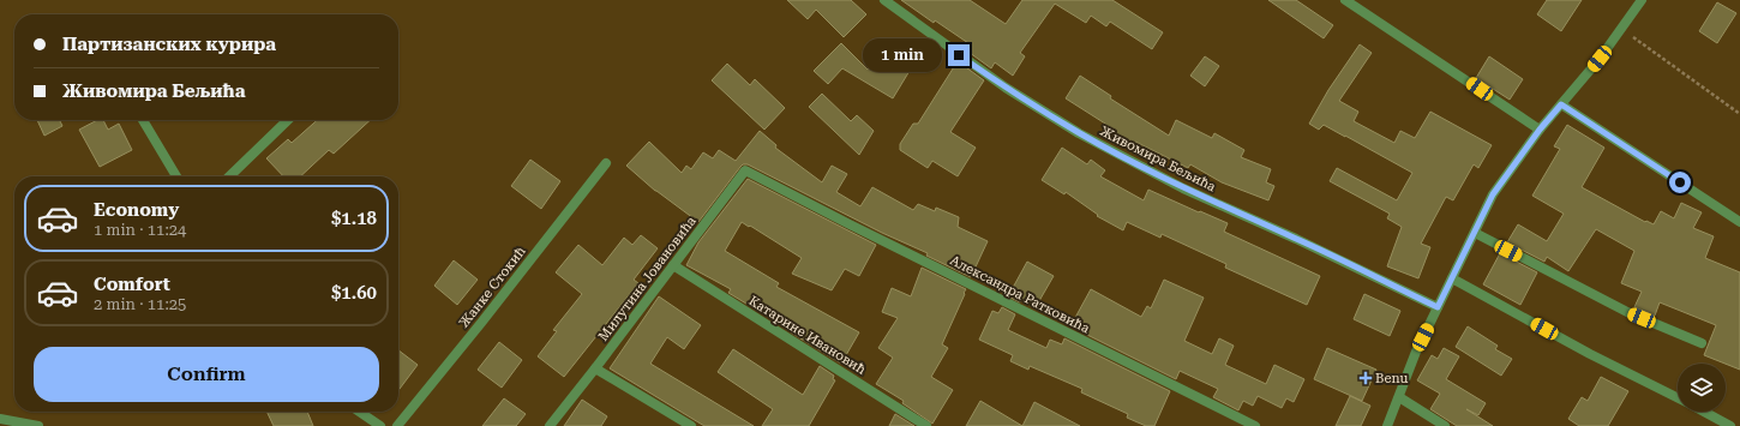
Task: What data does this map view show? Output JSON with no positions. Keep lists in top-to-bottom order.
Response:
{
  "streets": {
    "street": [
      "Живомира Бељића",
      "Милутина Јовановића",
      "Жанке Стокић",
      "Александра Ратковића",
      "Катарине Ивановић"
    ]
  },
  "crossings": [
    ["Милутина Јовановића", "Александра Ратковића"],
    ["Милутина Јовановића", "Катарине Ивановић"]
  ],
  "places": {
    "health": ["Benu"]
  },
  "page": {
    "banner": ["Партизанских курира", "Живомира Бељића"],
    "bubble": "1 min",
    "list": [
      {
        "name": "Economy",
        "note": "1 min · 11:24",
        "value": "$1.18"
      },
      {
        "name": "Comfort",
        "note": "2 min · 11:25",
        "value": "$1.60"
      }
    ],
    "buttons": "Confirm"
  }
}
